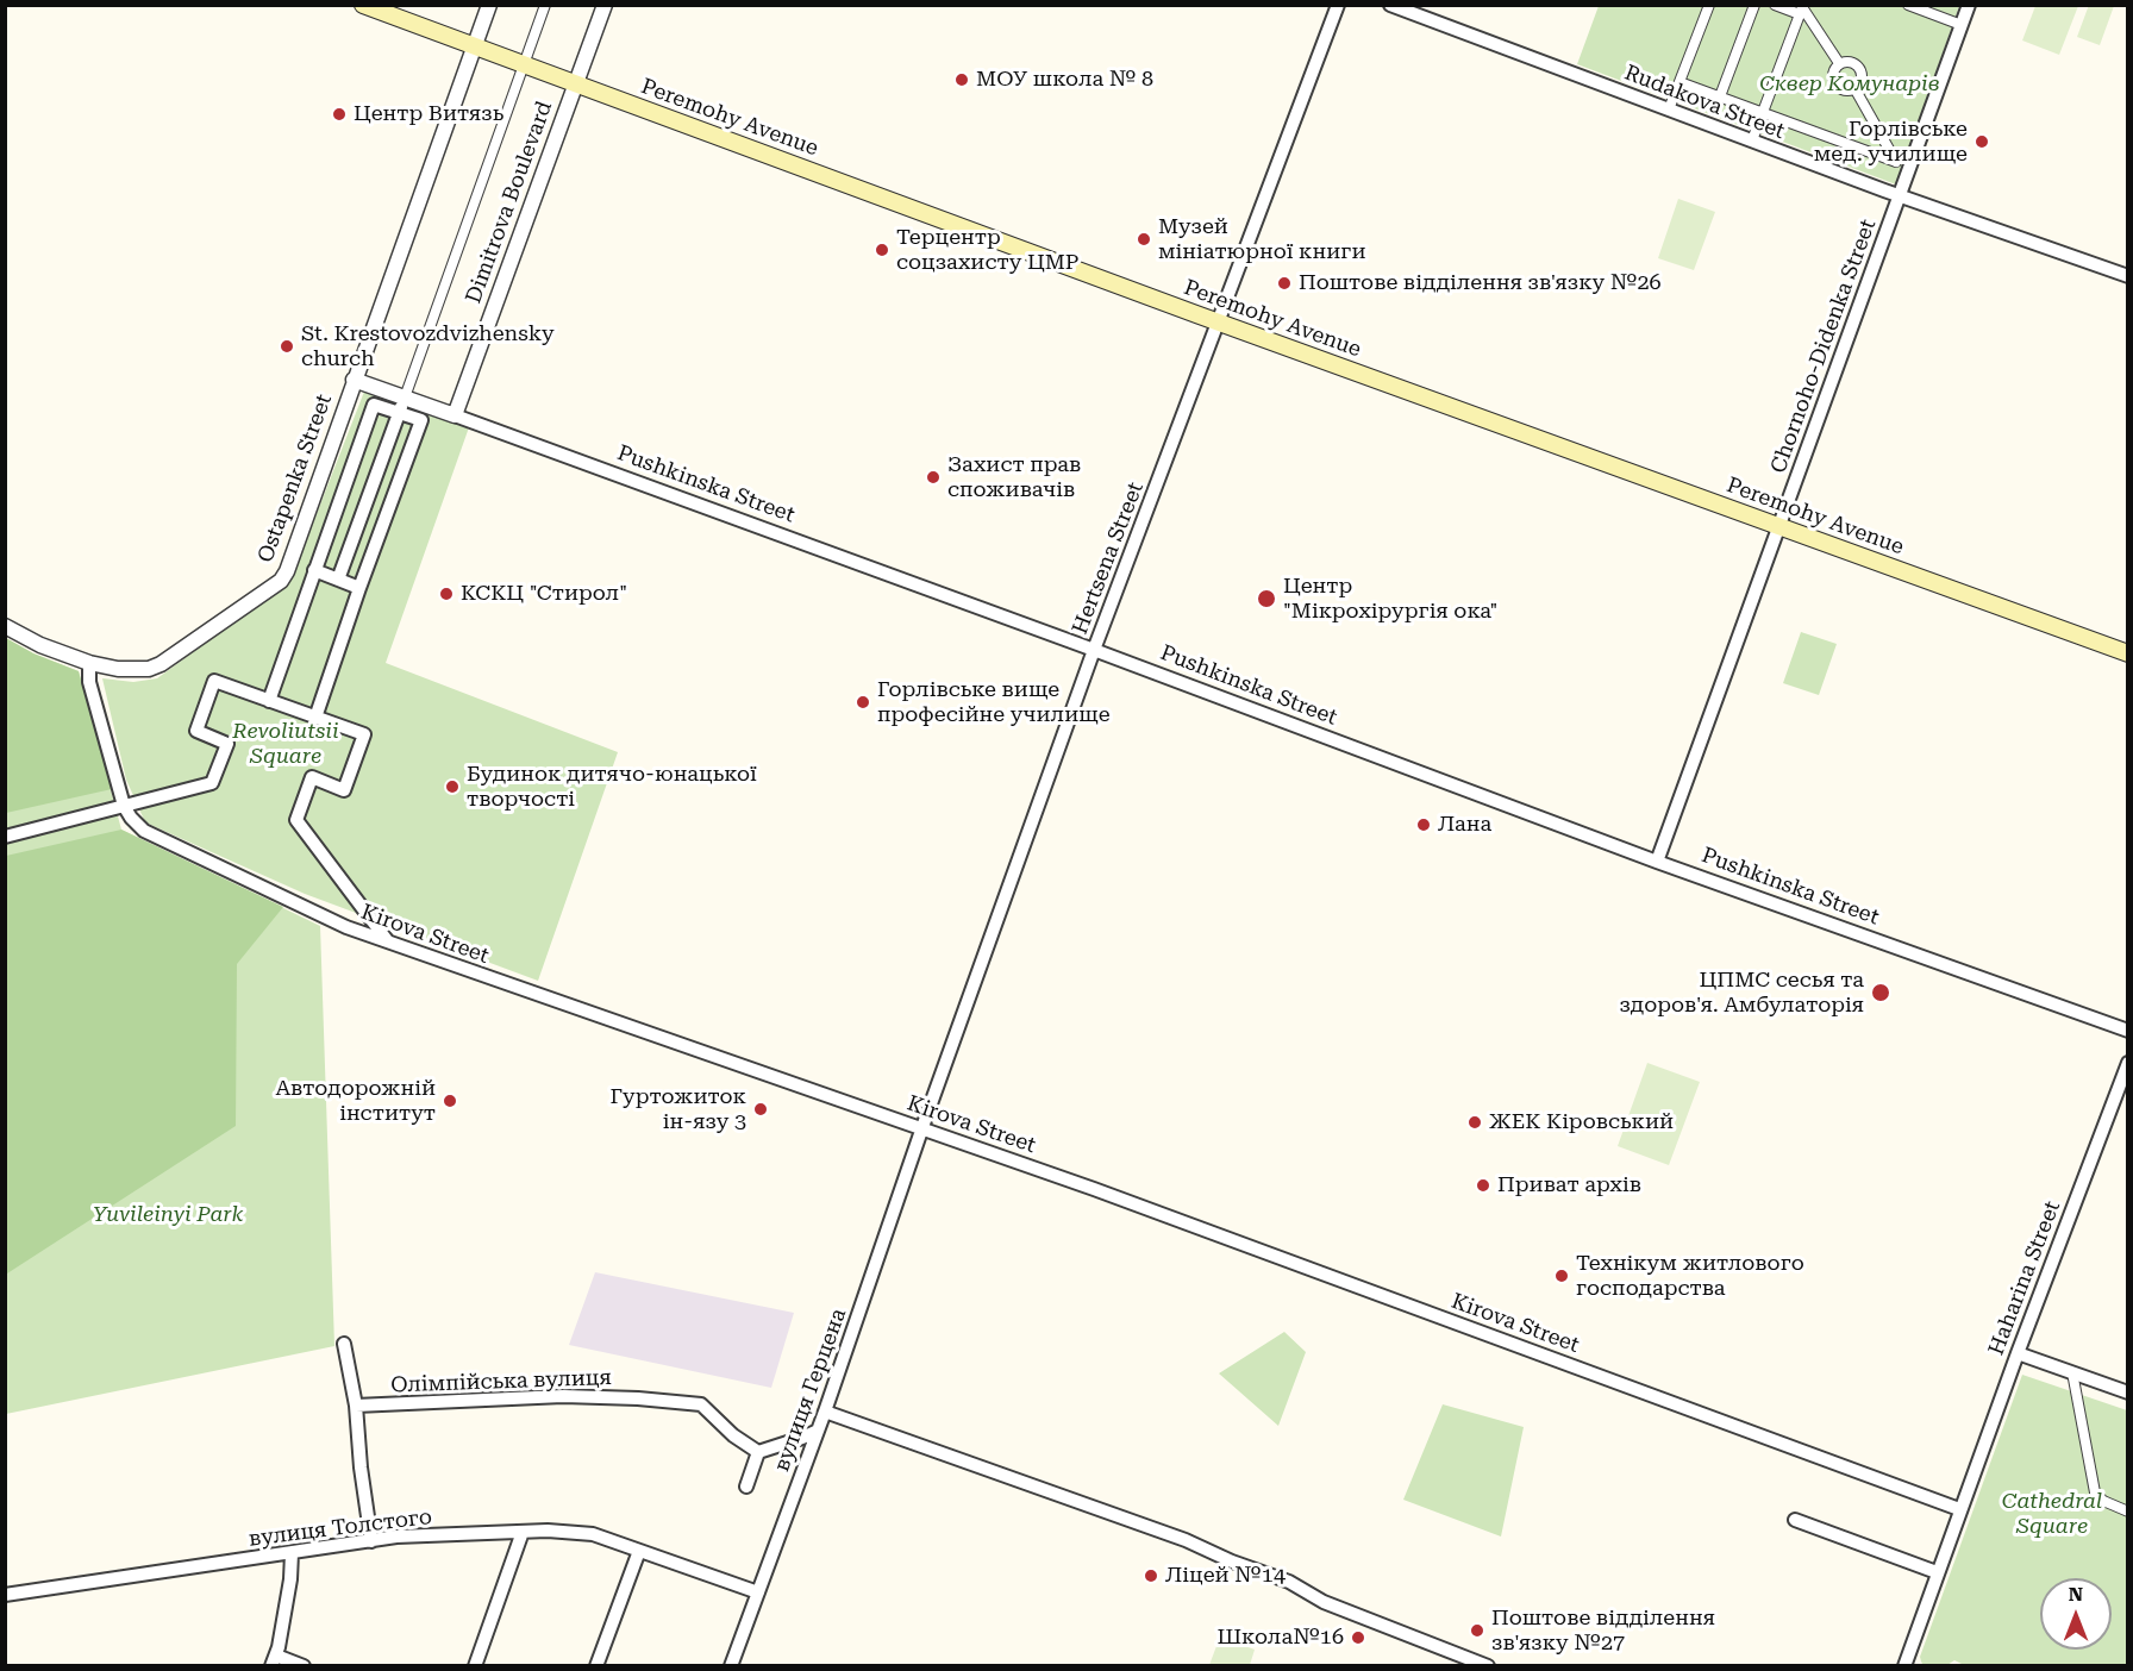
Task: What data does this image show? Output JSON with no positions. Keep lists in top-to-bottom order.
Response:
{
  "streets": {
    "main road": ["Peremohy Avenue"],
    "street": [
      "Rudakova Street",
      "Dimitrova Boulevard",
      "Chornoho-Didenka Street",
      "Ostapenka Street",
      "Pushkinska Street",
      "Hertsena Street",
      "Kirova Street",
      "Haharina Street",
      "Олімпійська вулиця",
      "вулиця Герцена",
      "вулиця Толстого"
    ]
  },
  "crossings": [
    ["Rudakova Street", "Chornoho-Didenka Street"],
    ["Peremohy Avenue", "Dimitrova Boulevard"],
    ["Peremohy Avenue", "Chornoho-Didenka Street"],
    ["Peremohy Avenue", "Hertsena Street"],
    ["Dimitrova Boulevard", "Pushkinska Street"],
    ["Chornoho-Didenka Street", "Pushkinska Street"],
    ["Ostapenka Street", "Pushkinska Street"],
    ["Ostapenka Street", "Kirova Street"],
    ["Pushkinska Street", "Hertsena Street"],
    ["Hertsena Street", "Kirova Street"],
    ["Hertsena Street", "вулиця Герцена"],
    ["Kirova Street", "Haharina Street"],
    ["Kirova Street", "вулиця Герцена"],
    ["вулиця Герцена", "вулиця Толстого"]
  ],
  "parks": [
    "Сквер Комунарів",
    "Revoliutsii Square",
    "Yuvileinyi Park",
    "Cathedral Square"
  ],
  "places": [
    "МОУ школа № 8",
    "Центр Витязь",
    "Горлівське мед. училище",
    "Музей мініатюрної книги",
    "Терцентр соцзахисту ЦМР",
    "Поштове відділення зв'язку №26",
    "St. Krestovozdvizhensky church",
    "Захист прав споживачів",
    "КСКЦ \"Стирол\"",
    "Центр \"Мікрохірургія ока\"",
    "Горлівське вище професійне училище",
    "Будинок дитячо-юнацької творчості",
    "Лана",
    "ЦПМС сесья та здоров'я. Амбулаторія",
    "Автодорожній інститут",
    "Гуртожиток ін-язу 3",
    "ЖЕК Кіровський",
    "Приват архів",
    "Технікум житлового господарства",
    "Ліцей №14",
    "Поштове відділення зв'язку №27",
    "Школа№16"
  ],
  "north": "top"
}
